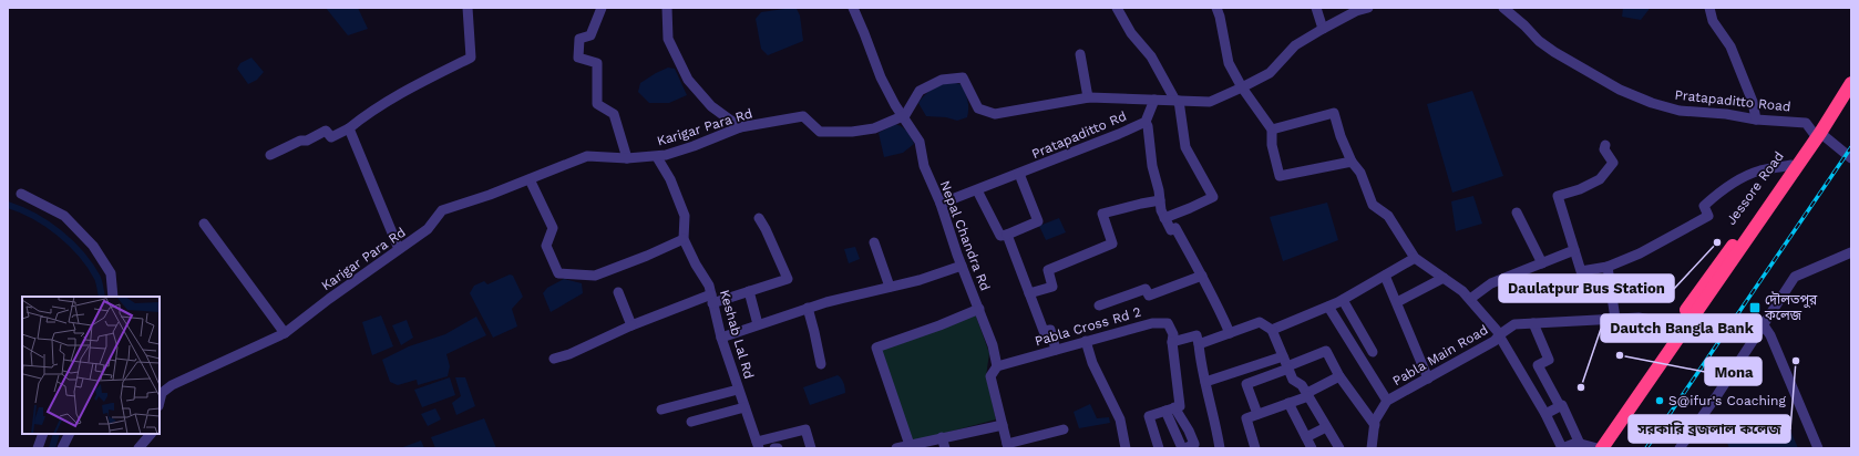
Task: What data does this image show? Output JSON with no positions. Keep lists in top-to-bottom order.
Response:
{
  "streets": {
    "highway": ["Jessore Road"],
    "street": [
      "Pratapaditto Road",
      "Karigar Para Rd",
      "Pratapaditto Rd",
      "Nepal Chandra Rd",
      "Pabla Cross Rd 2",
      "Keshab Lal Rd",
      "Pabla Main Road"
    ]
  },
  "crossings": [
    ["Pratapaditto Road", "Jessore Road"],
    ["Karigar Para Rd", "Nepal Chandra Rd"],
    ["Karigar Para Rd", "Keshab Lal Rd"],
    ["Pratapaditto Rd", "Nepal Chandra Rd"],
    ["Jessore Road", "Pabla Main Road"],
    ["Nepal Chandra Rd", "Pabla Cross Rd 2"]
  ],
  "places": {
    "other": [
      "Daulatpur Bus Station",
      "Mona",
      "সরকারি ব্রজলাল কলেজ",
      "Dautch Bangla Bank",
      "S@ifur's Coaching"
    ],
    "transit": ["দৌলতপুর কলেজ"]
  }
}
